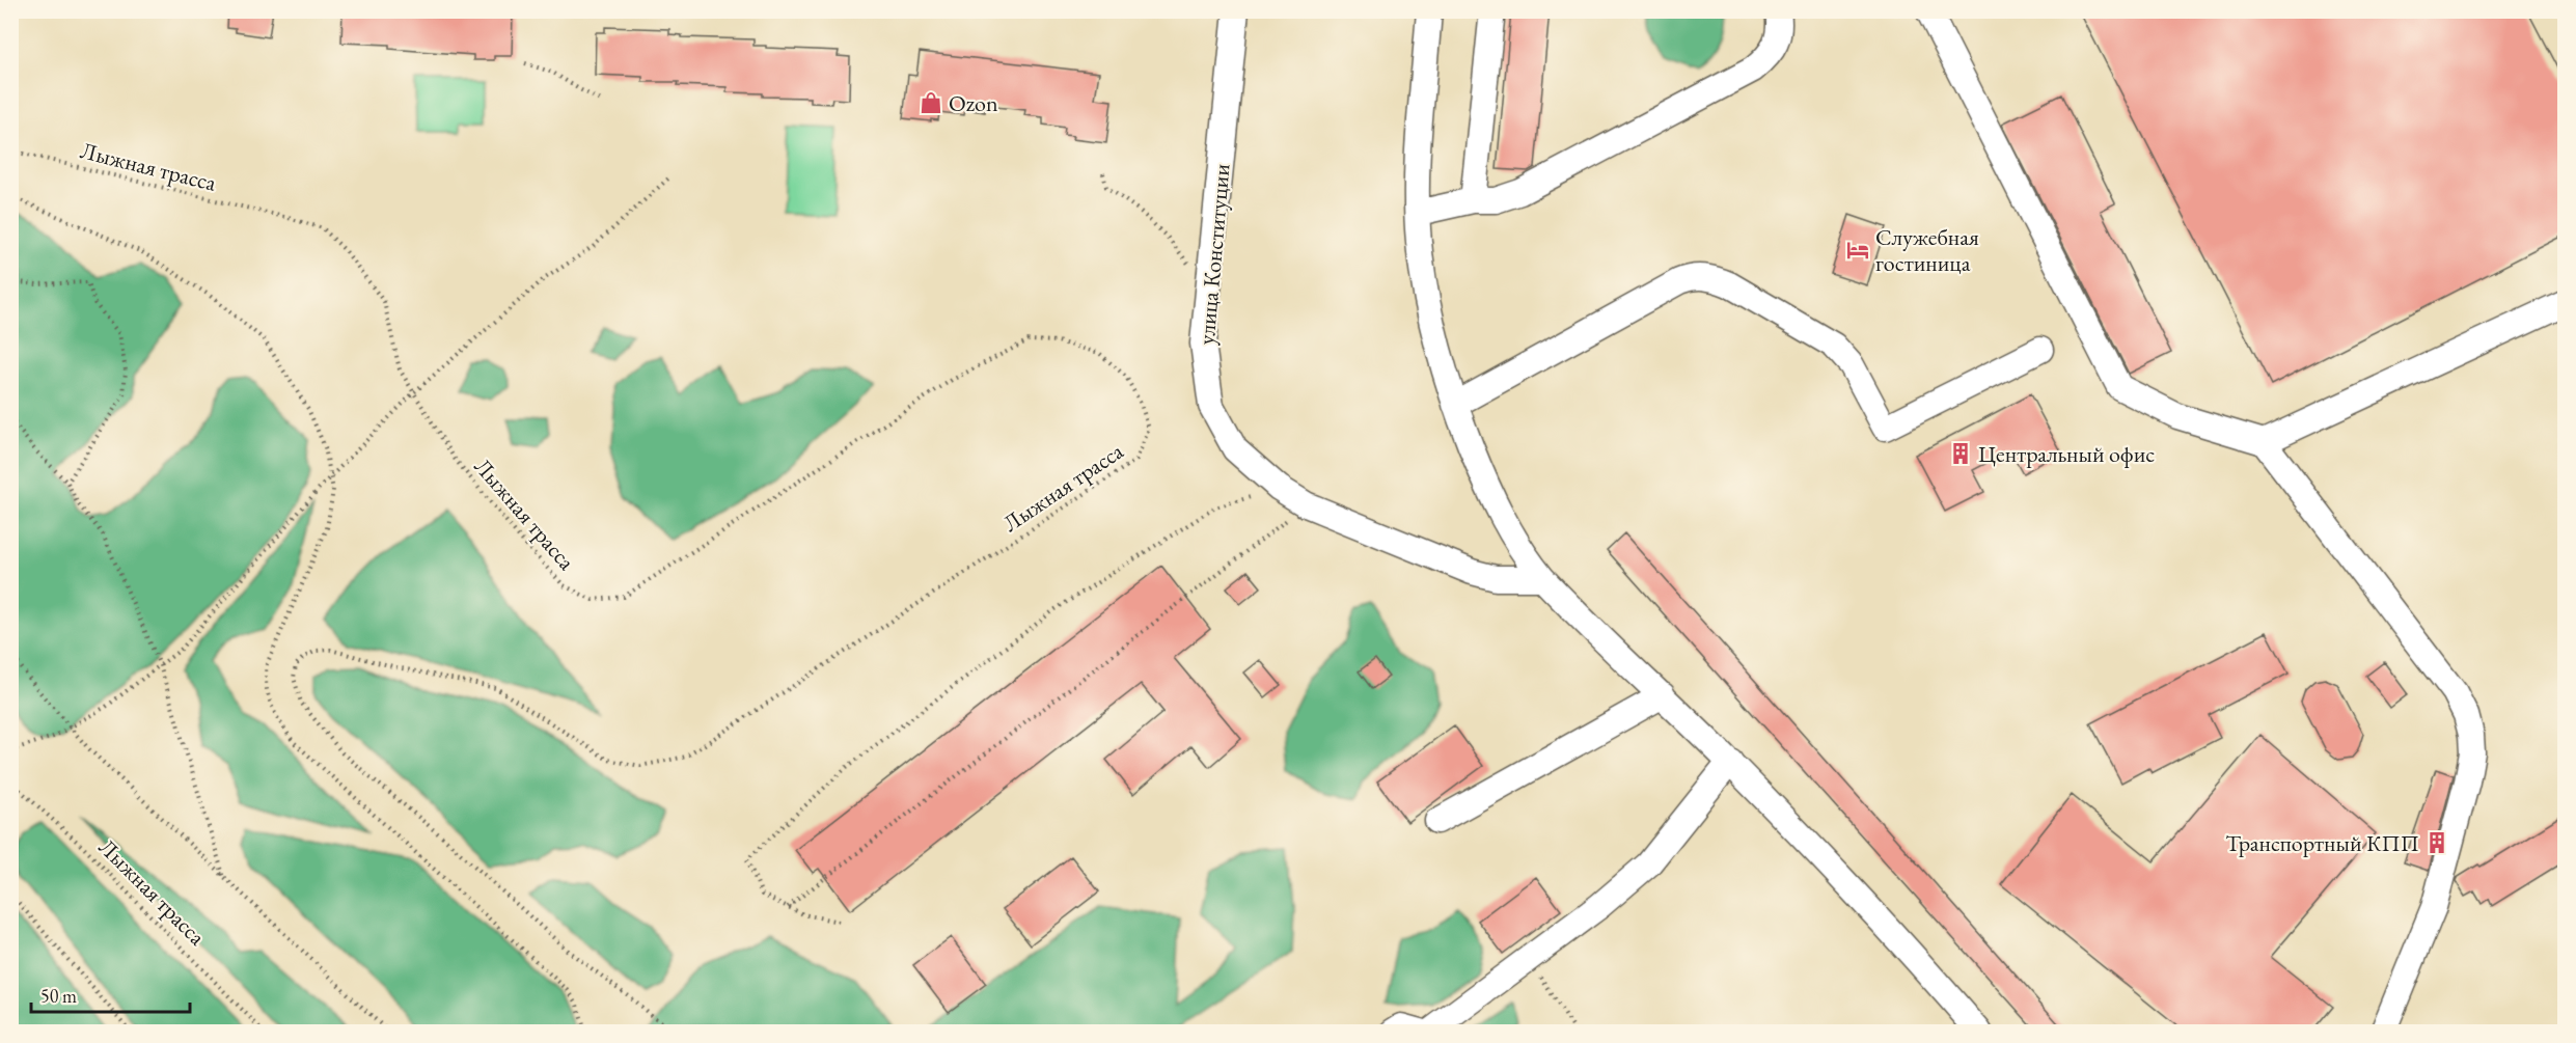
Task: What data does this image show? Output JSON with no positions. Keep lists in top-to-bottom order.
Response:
{
  "streets": {
    "street": ["улица Конституции"],
    "path": ["Лыжная трасса"]
  },
  "places": {
    "shop": ["Ozon"],
    "hotel": ["Служебная гостиница"],
    "building": ["Центральный офис", "Транспортный КПП"]
  },
  "scale_bar": "50 m"
}
